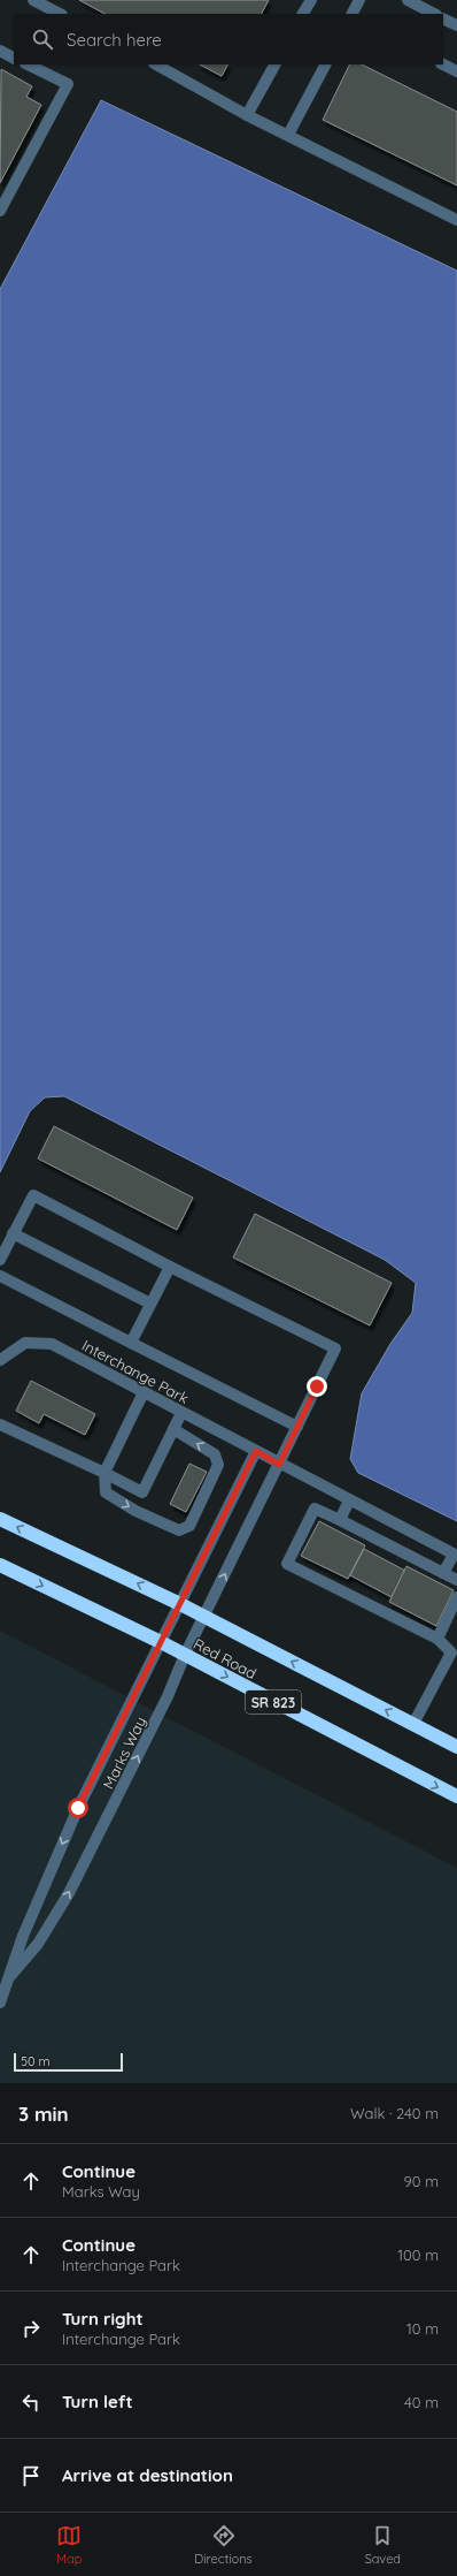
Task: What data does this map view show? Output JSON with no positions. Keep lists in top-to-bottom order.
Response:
{
  "streets": {
    "highway": ["Red Road", "SR 823"],
    "street": ["Interchange Park", "Marks Way"]
  },
  "crossings": [
    ["Red Road", "Marks Way"]
  ],
  "scale_bar": "50 m",
  "page": {
    "search": "Search here",
    "scale": "50 m",
    "heading": ["3 min", "Walk · 240 m"],
    "list": [
      ["Continue", "Marks Way", "90 m"],
      ["Continue", "Interchange Park", "100 m"],
      ["Turn right", "Interchange Park", "10 m"],
      ["Turn left", "40 m"],
      "Arrive at destination"
    ],
    "nav": ["Map", "Directions", "Saved"]
  }
}
